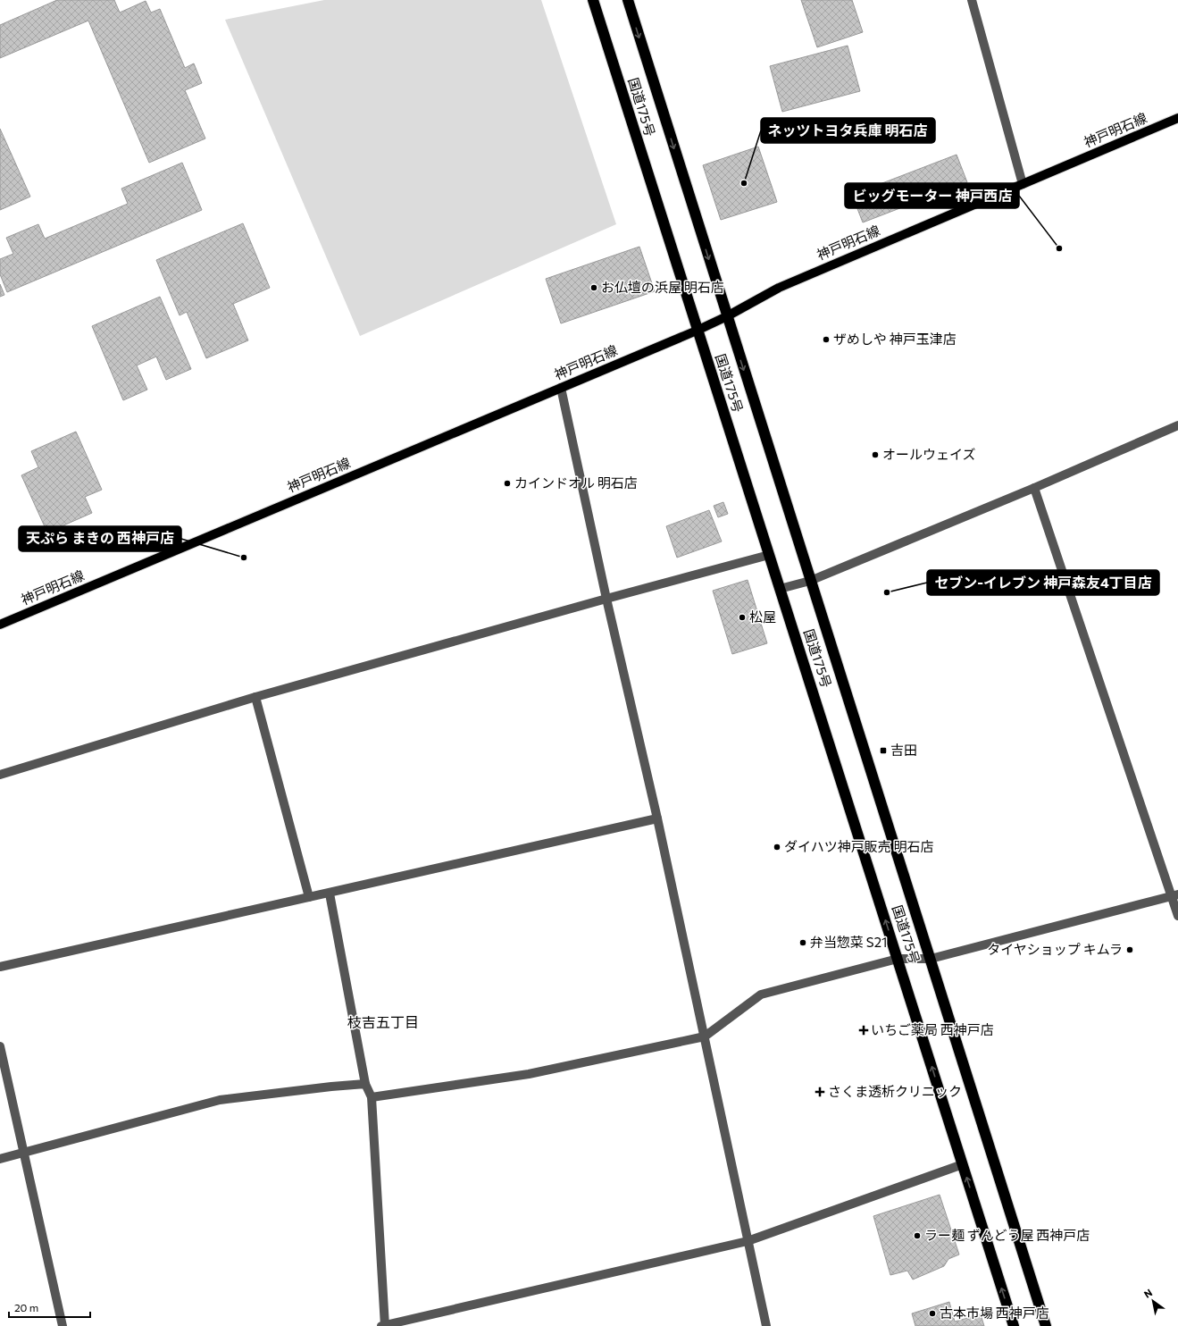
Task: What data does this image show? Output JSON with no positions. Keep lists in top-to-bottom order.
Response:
{
  "streets": {
    "highway": ["国道175号"],
    "main road": ["神戸明石線"]
  },
  "crossings": [
    ["国道175号", "神戸明石線"]
  ],
  "districts": ["枝吉五丁目"],
  "places": {
    "other": [
      "ネッツトヨタ兵庫 明石店",
      "ビッグモーター 神戸西店",
      "お仏壇の浜屋 明石店",
      "ザめしや 神戸玉津店",
      "オールウェイズ",
      "カインドオル 明石店",
      "天ぷら まきの 西神戸店",
      "セブン-イレブン 神戸森友4丁目店",
      "松屋",
      "ダイハツ神戸販売 明石店",
      "弁当惣菜 S21",
      "タイヤショップ キムラ",
      "ラー麺 ずんどう屋 西神戸店",
      "古本市場 西神戸店"
    ],
    "transit": ["吉田"],
    "health": ["いちご薬局 西神戸店", "さくま透析クリニック"]
  },
  "scale_bar": "20 m",
  "north": "top left"
}
